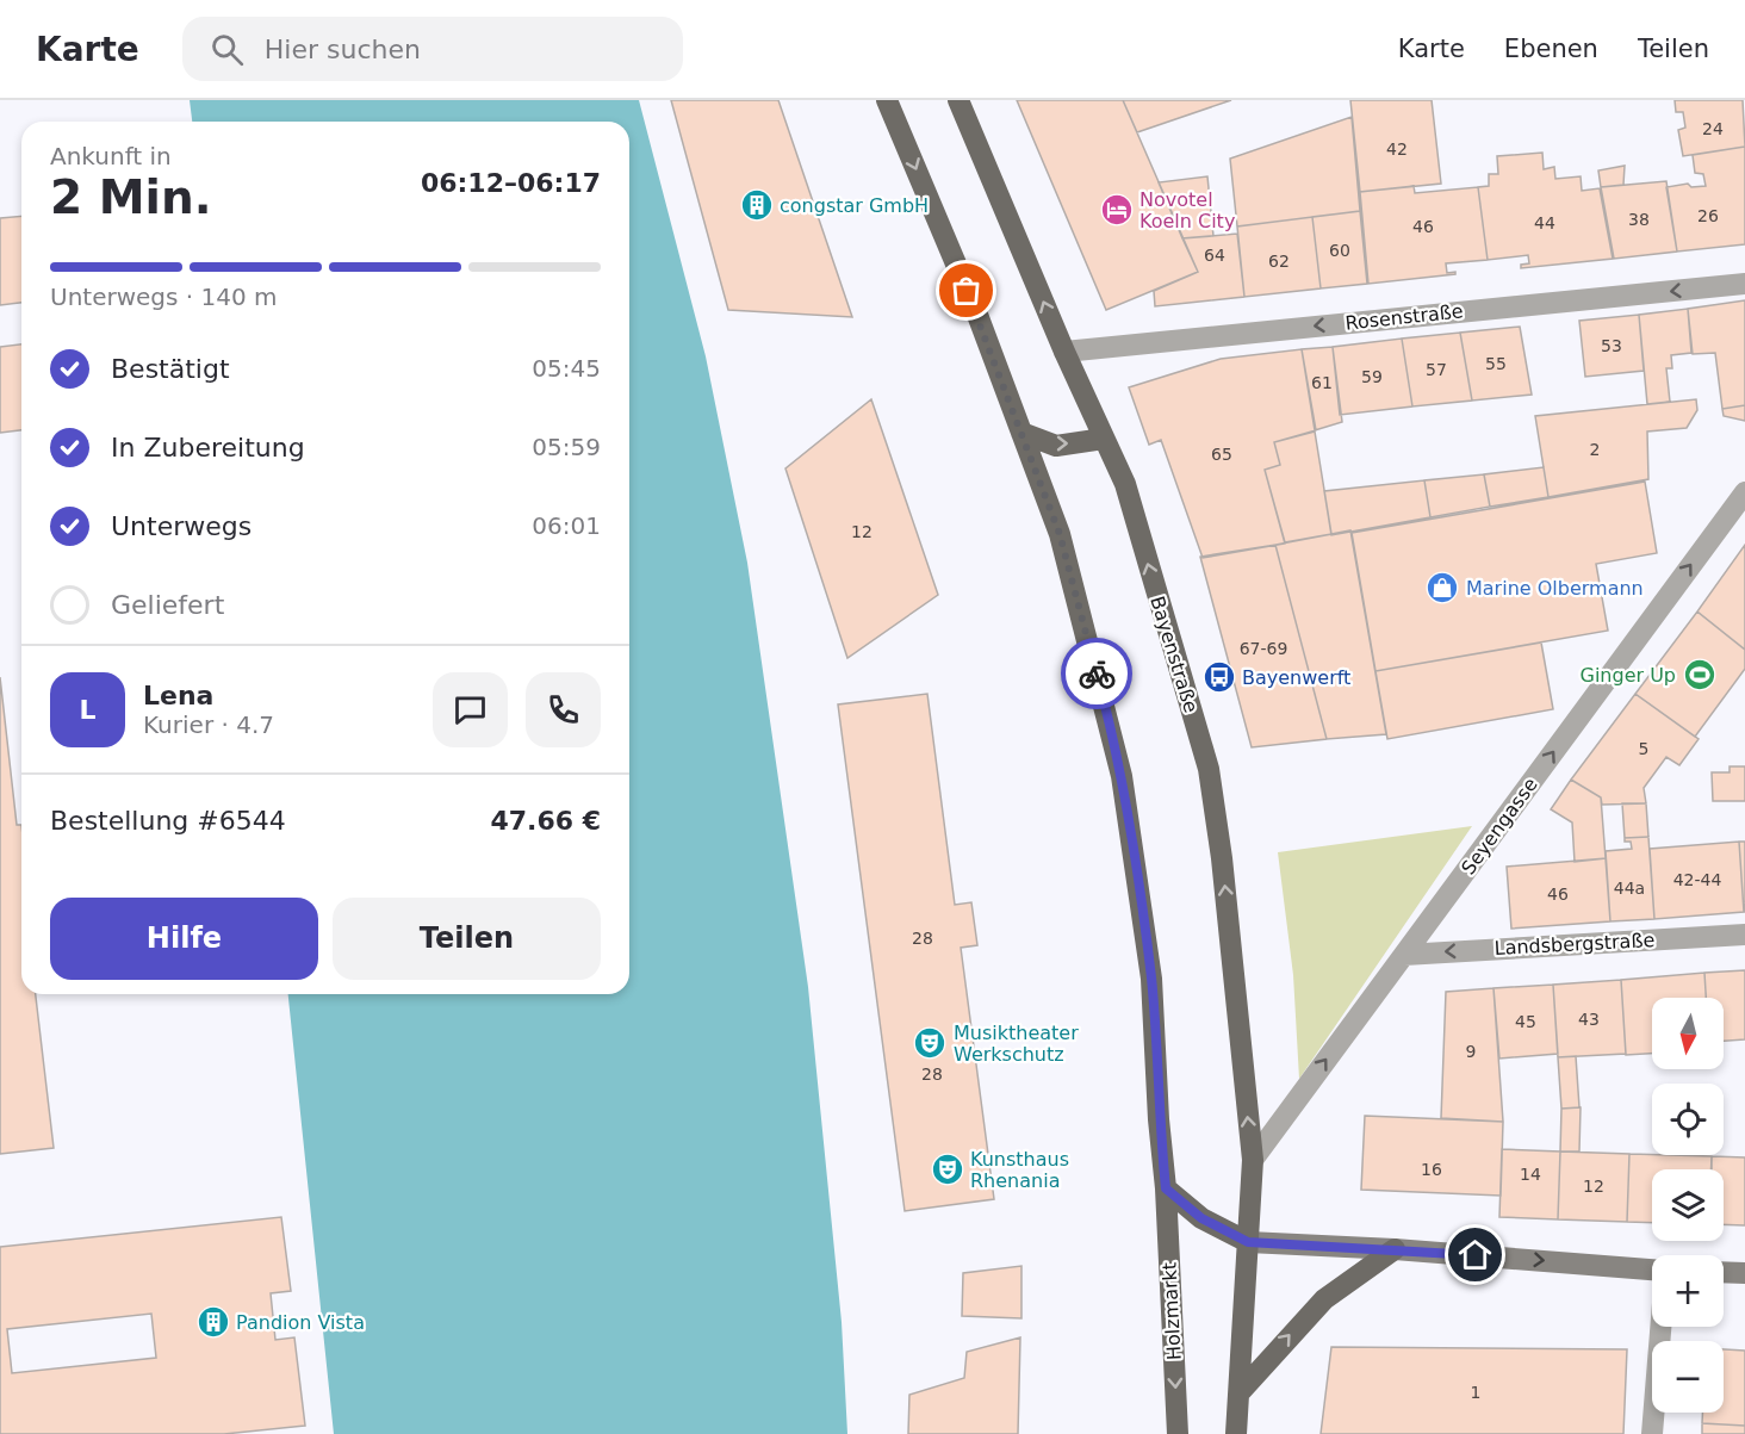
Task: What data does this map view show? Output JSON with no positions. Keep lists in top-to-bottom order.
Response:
{
  "streets": {
    "main road": ["Bayenstraße", "Holzmarkt"],
    "street": ["Rosenstraße", "Seyengasse", "Landsbergstraße"]
  },
  "crossings": [
    ["Rosenstraße", "Bayenstraße"],
    ["Bayenstraße", "Seyengasse"],
    ["Seyengasse", "Landsbergstraße"]
  ],
  "one_way": ["Rosenstraße", "Seyengasse", "Landsbergstraße"],
  "places": {
    "building": ["congstar GmbH", "Pandion Vista"],
    "hotel": ["Novotel Koeln City"],
    "shop": ["Marine Olbermann"],
    "sports": ["Ginger Up"],
    "bus stop": ["Bayenwerft"],
    "theatre": ["Musiktheater Werkschutz", "Kunsthaus Rhenania"]
  },
  "house_numbers": [
    "24",
    "42",
    "26",
    "38",
    "44",
    "46",
    "60",
    "64",
    "62",
    "53",
    "55",
    "57",
    "59",
    "61",
    "2",
    "65",
    "12",
    "67-69",
    "5",
    "42-44",
    "44a",
    "46",
    "28",
    "43",
    "45",
    "9",
    "28",
    "16",
    "14",
    "12",
    "1"
  ],
  "north": "bottom",
  "page": {
    "header": "Karte",
    "search": "Hier suchen",
    "nav": ["Karte", "Ebenen", "Teilen"],
    "heading": ["2 Min.", "Ankunft in", "06:12–06:17"],
    "panel": [
      "Lena",
      "Kurier · 4.7",
      "Bestellung #6544",
      "47.66 €"
    ],
    "bar": "Unterwegs · 140 m",
    "list": [
      ["Bestätigt", "05:45"],
      ["In Zubereitung", "05:59"],
      ["Unterwegs", "06:01"],
      "Geliefert"
    ],
    "round": "L",
    "buttons": ["Hilfe", "Teilen"],
    "map_buttons": ["+", "−"]
  }
}
